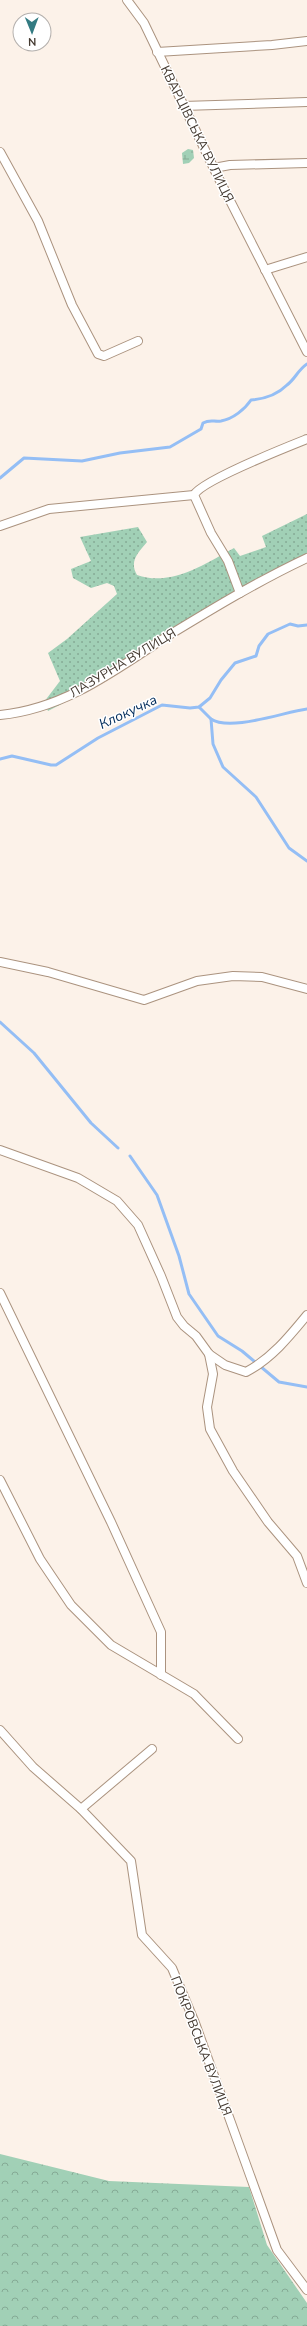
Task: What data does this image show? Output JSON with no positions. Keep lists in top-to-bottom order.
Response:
{
  "streets": {
    "street": ["КВАРЦІВСЬКА ВУЛИЦЯ", "ЛАЗУРНА ВУЛИЦЯ", "ПОКРОВСЬКА ВУЛИЦЯ"]
  },
  "water": ["Клокучка"],
  "north": "bottom"
}
